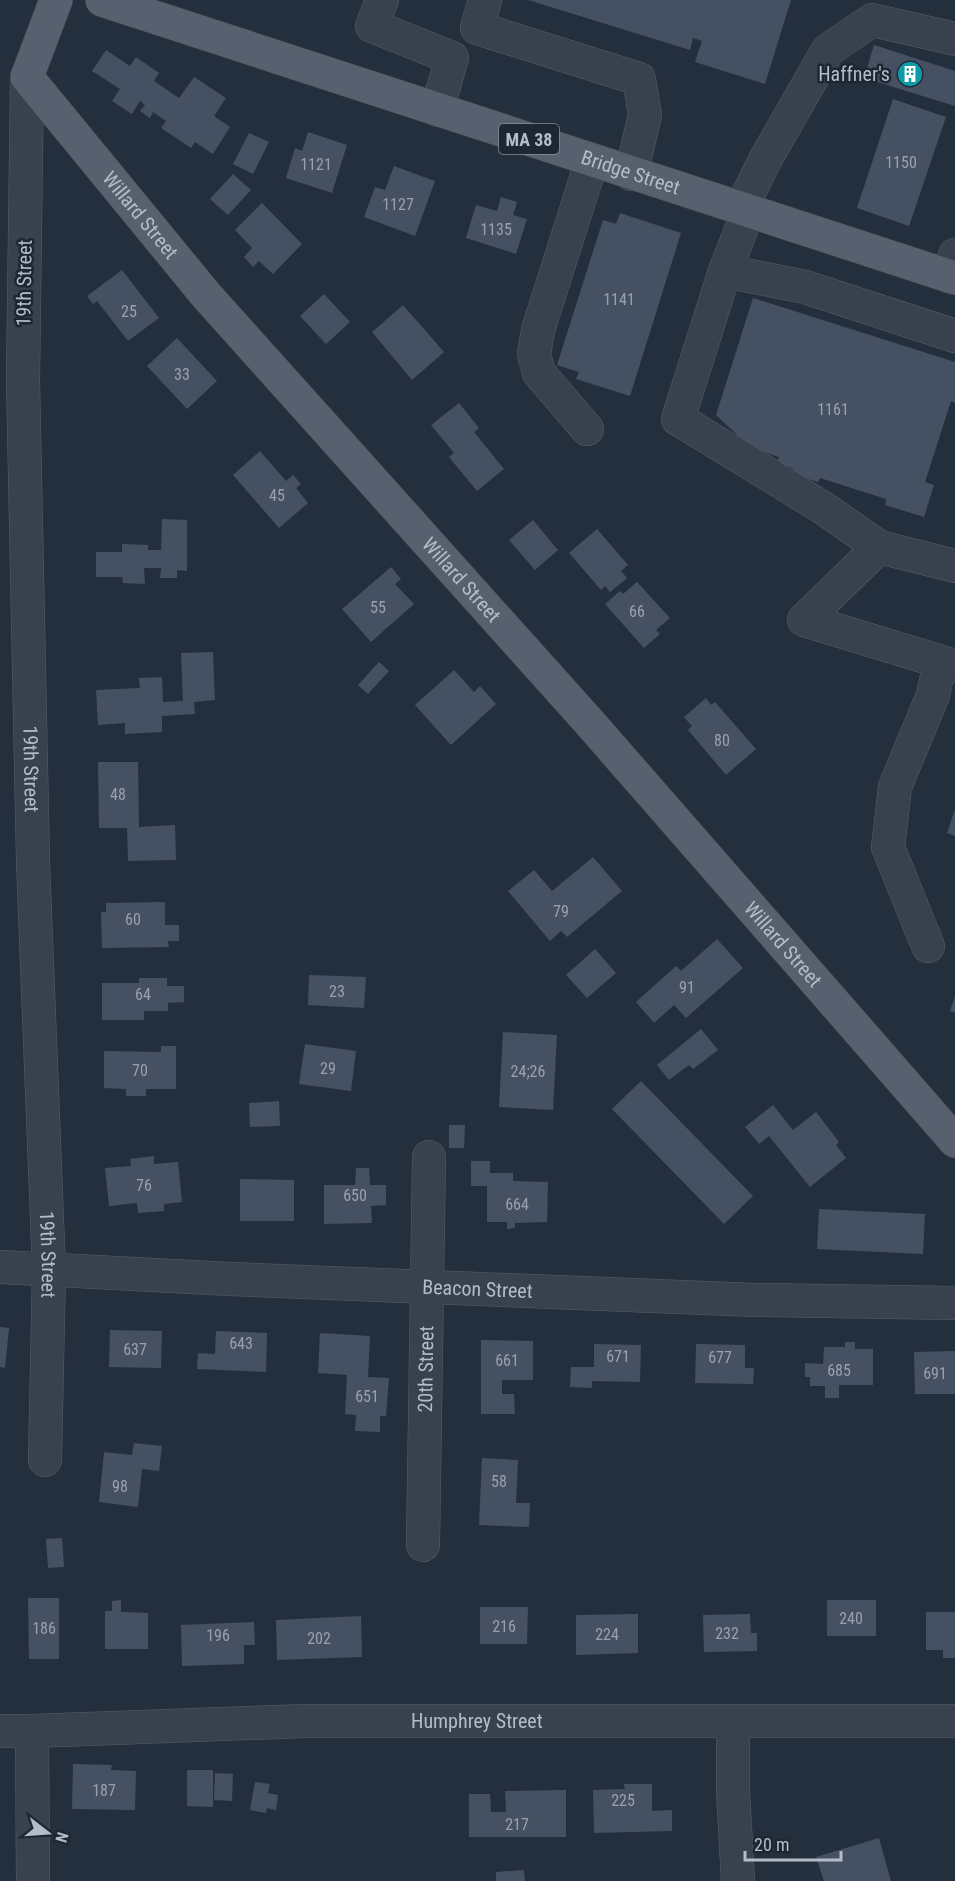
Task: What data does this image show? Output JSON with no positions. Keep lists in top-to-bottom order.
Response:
{
  "streets": {
    "main road": ["MA 38", "Bridge Street", "Willard Street"],
    "street": [
      "19th Street",
      "Beacon Street",
      "20th Street",
      "Humphrey Street"
    ]
  },
  "crossings": [
    ["Willard Street", "19th Street"],
    ["19th Street", "Beacon Street"],
    ["Beacon Street", "20th Street"]
  ],
  "places": {
    "building": ["Haffner's"]
  },
  "house_numbers": [
    "1150",
    "1121",
    "1127",
    "1135",
    "1141",
    "25",
    "33",
    "1161",
    "45",
    "55",
    "66",
    "80",
    "48",
    "79",
    "60",
    "91",
    "23",
    "64",
    "29",
    "70",
    "24;26",
    "76",
    "650",
    "664",
    "643",
    "637",
    "671",
    "677",
    "661",
    "685",
    "691",
    "651",
    "58",
    "98",
    "240",
    "216",
    "186",
    "232",
    "224",
    "196",
    "202",
    "187",
    "225",
    "217"
  ],
  "scale_bar": "20 m",
  "north": "right"
}
